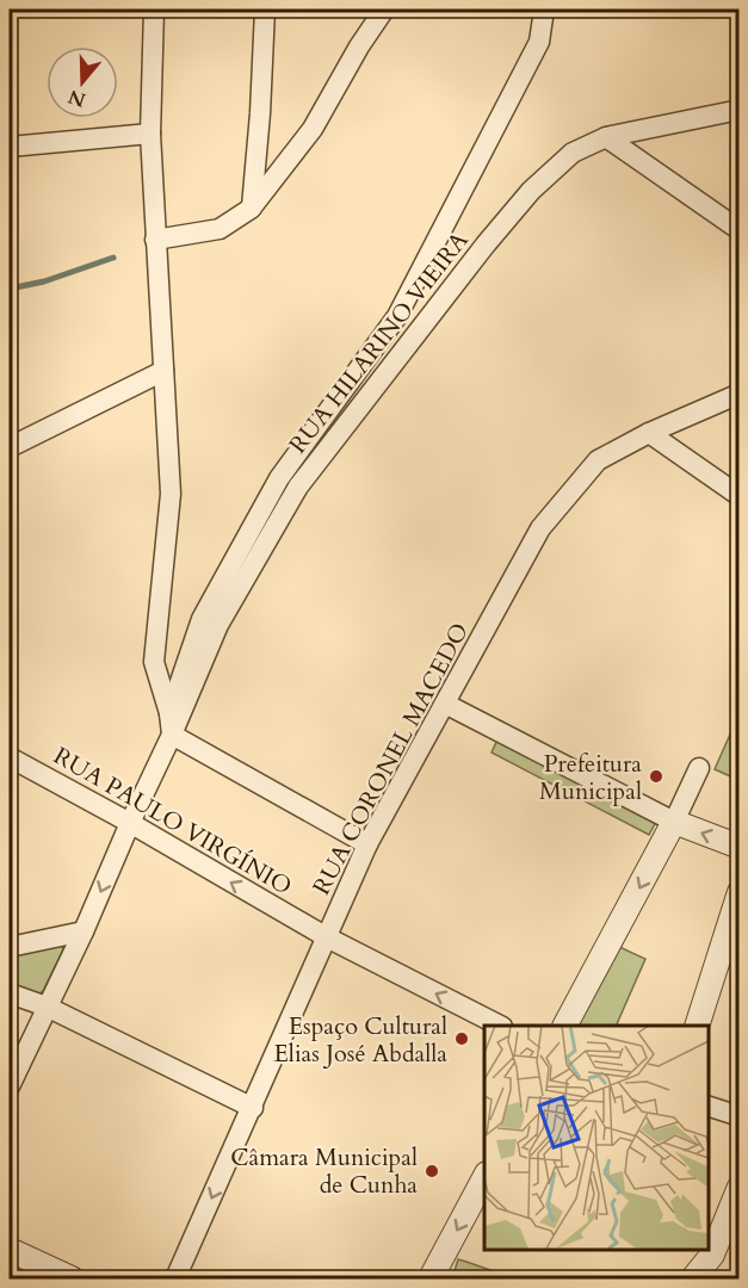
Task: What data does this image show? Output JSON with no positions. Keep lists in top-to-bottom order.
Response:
{
  "streets": {
    "street": ["RUA HILARINO VIEIRA", "RUA CORONEL MACEDO", "RUA PAULO VIRGÍNIO"]
  },
  "crossings": [
    ["RUA HILARINO VIEIRA", "RUA PAULO VIRGÍNIO"],
    ["RUA CORONEL MACEDO", "RUA PAULO VIRGÍNIO"]
  ],
  "places": ["Prefeitura Municipal", "Espaço Cultural Elias José Abdalla", "Câmara Municipal de Cunha"],
  "north": "bottom"
}
